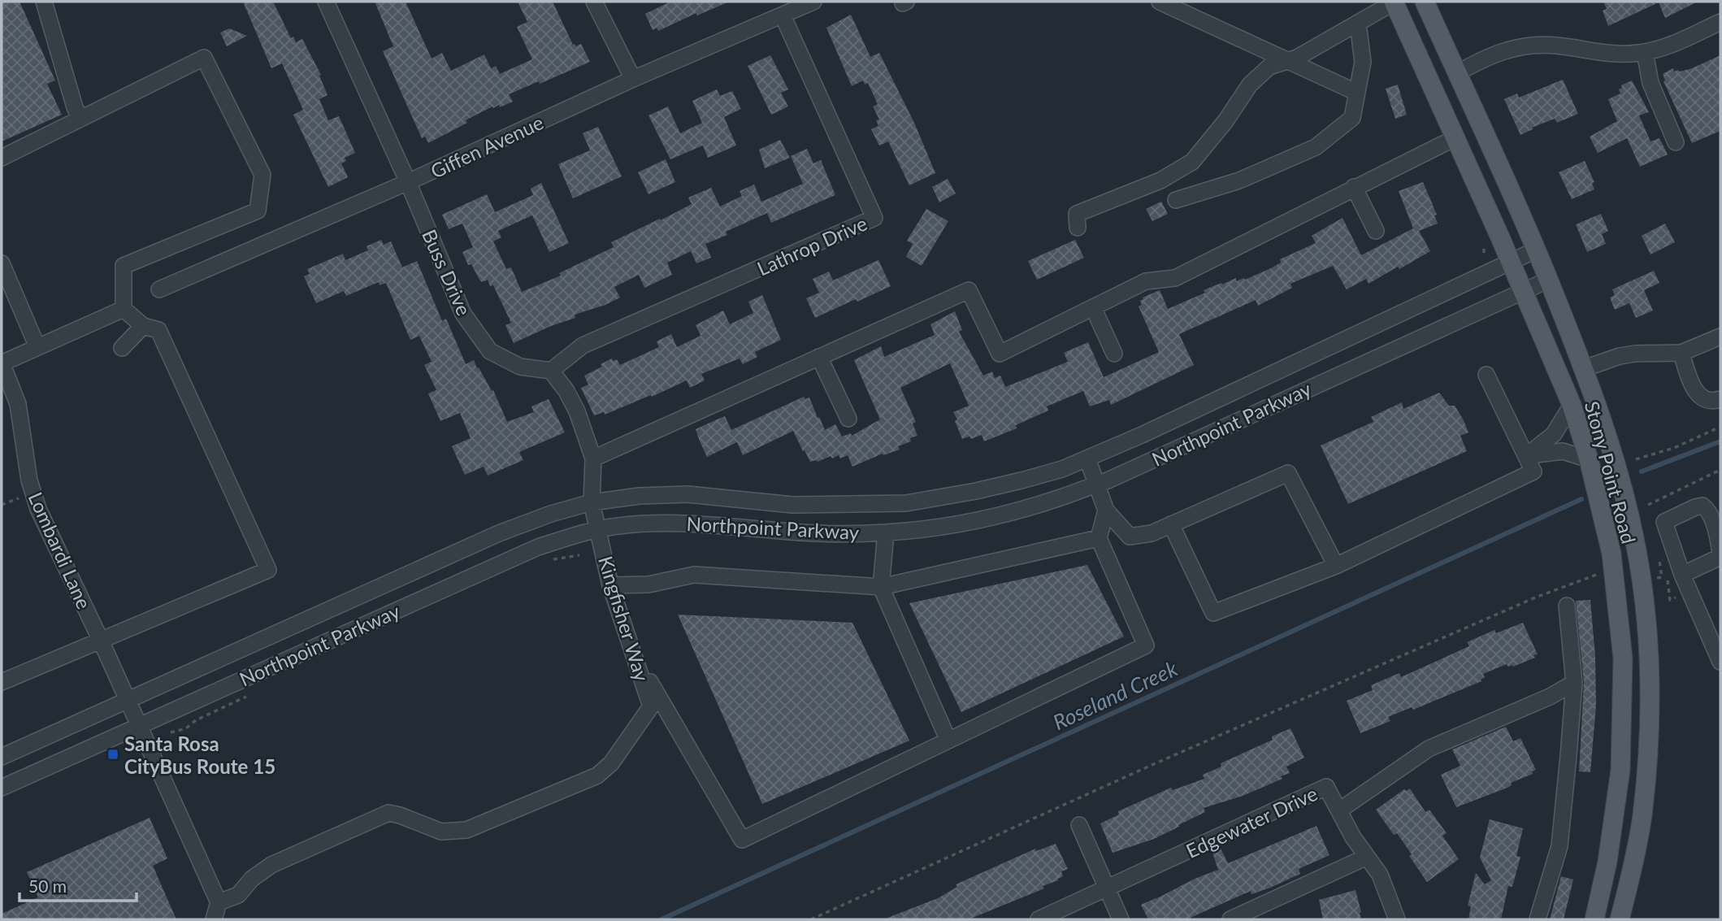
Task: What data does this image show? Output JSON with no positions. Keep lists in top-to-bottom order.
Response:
{
  "streets": {
    "main road": ["Stony Point Road"],
    "street": [
      "Giffen Avenue",
      "Lathrop Drive",
      "Buss Drive",
      "Northpoint Parkway",
      "Lombardi Lane",
      "Kingfisher Way",
      "Edgewater Drive"
    ]
  },
  "crossings": [
    ["Giffen Avenue", "Lathrop Drive"],
    ["Giffen Avenue", "Buss Drive"],
    ["Lathrop Drive", "Buss Drive"],
    ["Northpoint Parkway", "Stony Point Road"],
    ["Northpoint Parkway", "Lombardi Lane"],
    ["Northpoint Parkway", "Kingfisher Way"],
    ["Lombardi Lane", "Kingfisher Way"]
  ],
  "water": ["Roseland Creek"],
  "places": {
    "transit": ["Santa Rosa CityBus Route 15"]
  },
  "scale_bar": "50 m"
}
